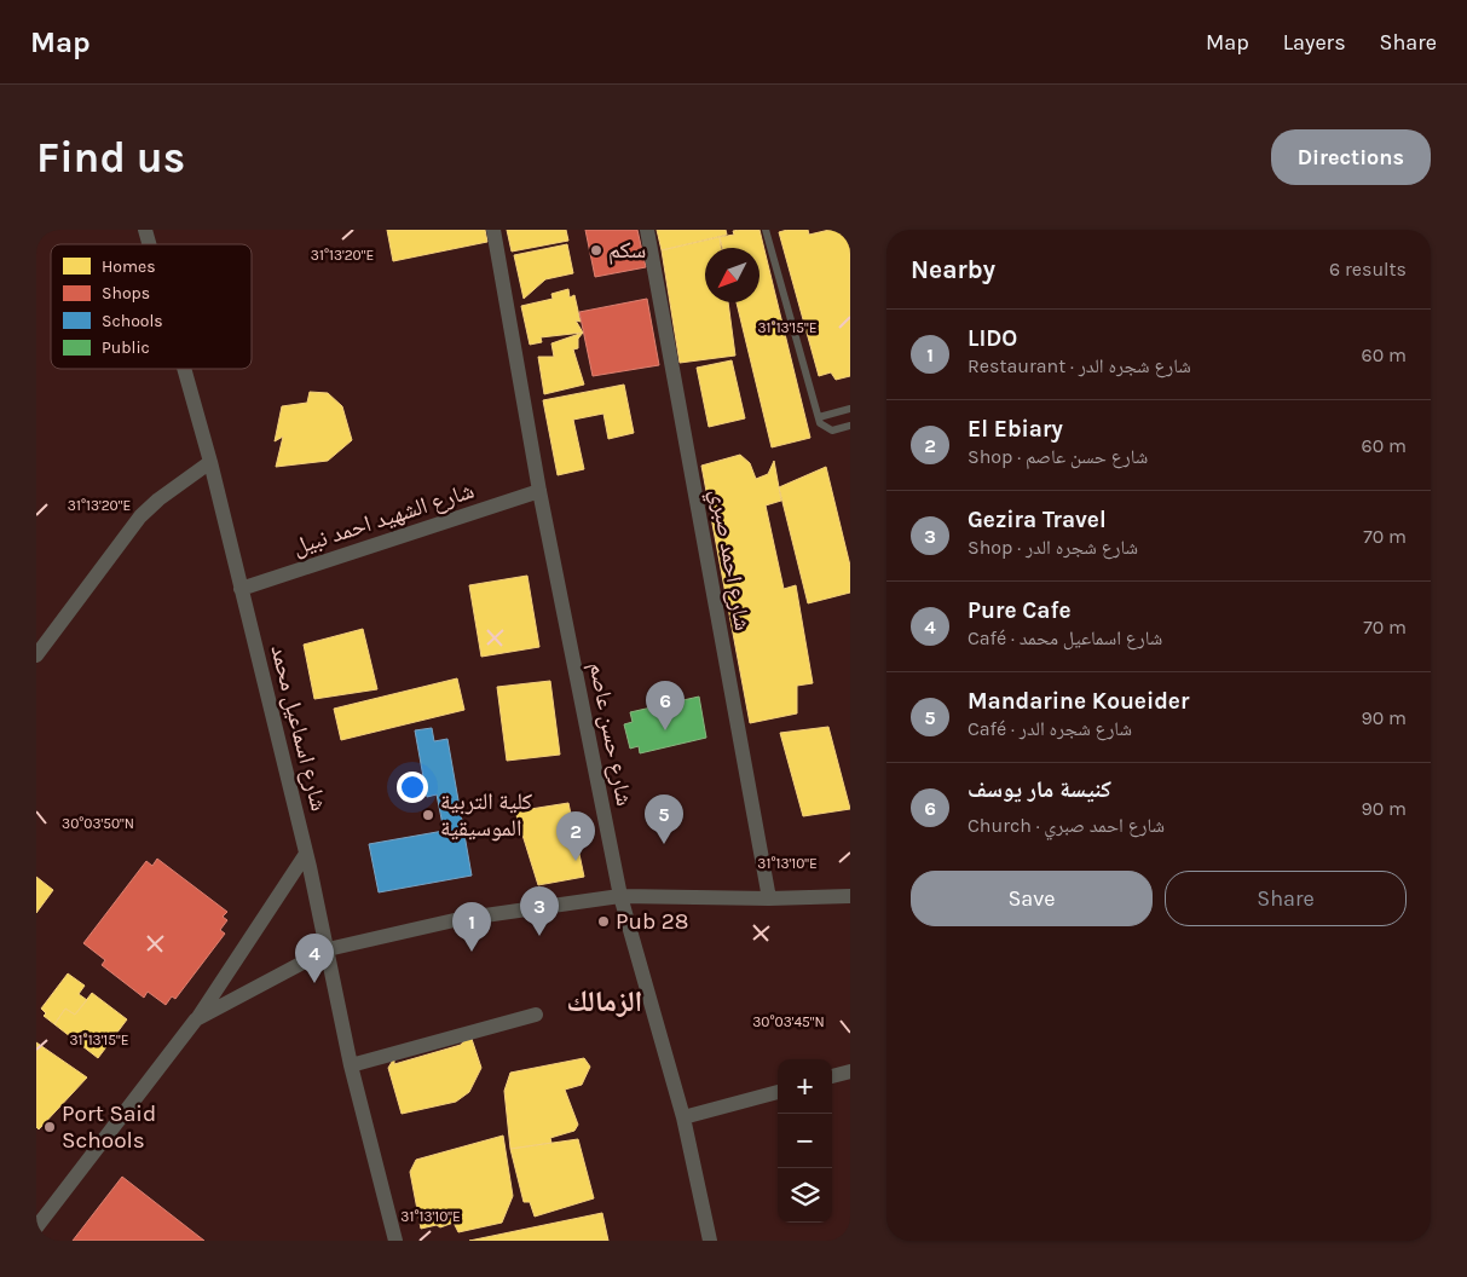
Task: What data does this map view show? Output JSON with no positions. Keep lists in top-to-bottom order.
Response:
{
  "streets": {
    "street": [
      "شارع الشهيد احمد نبيل",
      "شارع احمد صبري",
      "شارع اسماعيل محمد",
      "شارع حسن عاصم"
    ]
  },
  "crossings": [
    ["شارع الشهيد احمد نبيل", "شارع اسماعيل محمد"],
    ["شارع الشهيد احمد نبيل", "شارع حسن عاصم"]
  ],
  "districts": ["الزمالك"],
  "places": [
    "سكم",
    "كلية التربية الموسيقية",
    "Pub 28",
    "Port Said Schools"
  ],
  "legend": [
    "Homes",
    "Shops",
    "Schools",
    "Public"
  ],
  "north": "bottom left",
  "page": {
    "header": "Map",
    "nav": ["Map", "Layers", "Share"],
    "buttons": [
      "Directions",
      ["Save", "Share"]
    ],
    "title": "Find us",
    "heading": ["Nearby", "6 results"],
    "list": [
      {
        "mark": "1",
        "name": "LIDO",
        "note": "Restaurant · شارع شجره الدر",
        "value": "60 m"
      },
      {
        "mark": "2",
        "name": "El Ebiary",
        "note": "Shop · شارع حسن عاصم",
        "value": "60 m"
      },
      {
        "mark": "3",
        "name": "Gezira Travel",
        "note": "Shop · شارع شجره الدر",
        "value": "70 m"
      },
      {
        "mark": "4",
        "name": "Pure Cafe",
        "note": "Café · شارع اسماعيل محمد",
        "value": "70 m"
      },
      {
        "mark": "5",
        "name": "Mandarine Koueider",
        "note": "Café · شارع شجره الدر",
        "value": "90 m"
      },
      {
        "mark": "6",
        "name": "كنيسة مار يوسف",
        "note": "Church · شارع احمد صبري",
        "value": "90 m"
      }
    ],
    "pins": [
      "6",
      "5",
      "2",
      "3",
      "1",
      "4"
    ],
    "map_buttons": ["+", "−"]
  },
  "coordinates": [
    "31°13'20\"E",
    "31°13'15\"E",
    "30°03'50\"N",
    "31°13'10\"E",
    "30°03'45\"N"
  ]
}
